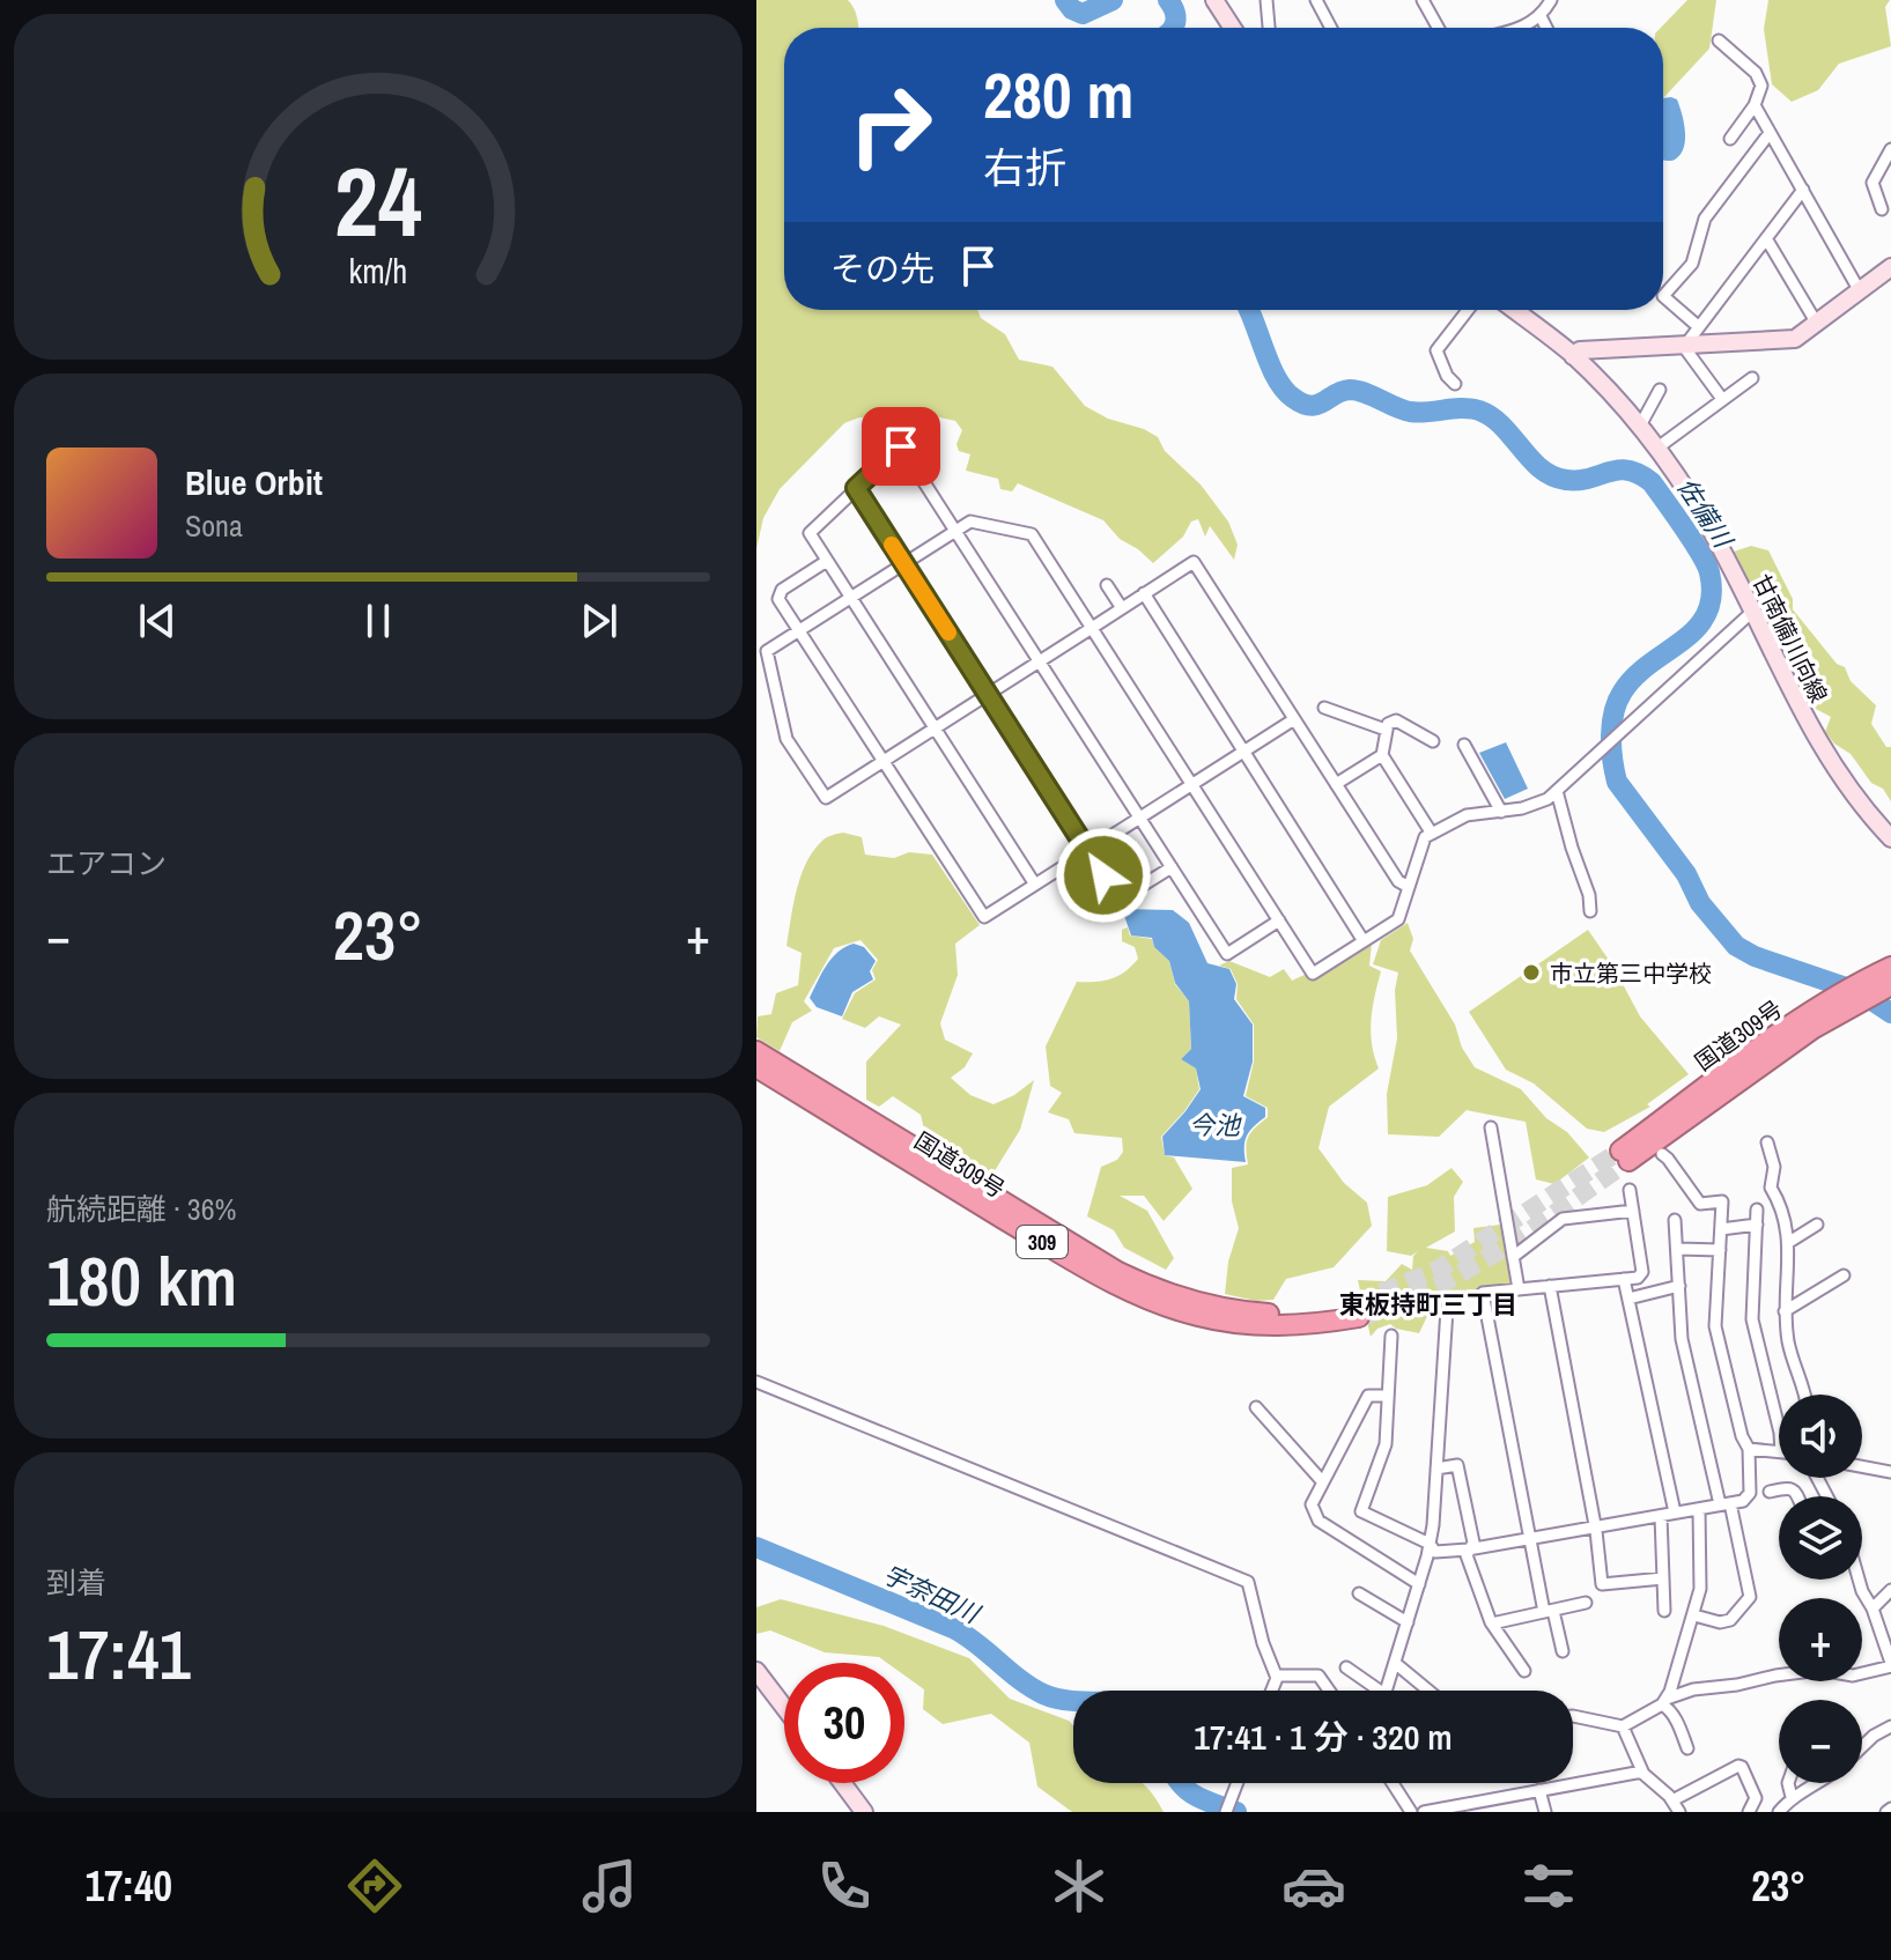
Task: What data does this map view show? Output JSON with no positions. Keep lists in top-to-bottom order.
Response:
{
  "streets": {
    "highway": ["国道309号", "309"],
    "main road": ["甘南備川向線"]
  },
  "districts": ["東板持町三丁目"],
  "water": ["佐備川", "今池", "宇奈田川"],
  "places": ["市立第三中学校"],
  "page": {
    "turn": ["280 m", "右折"],
    "then": "その先",
    "song": ["Blue Orbit", "Sona"],
    "tile": [
      "エアコン",
      ["航続距離 · 36%", "180 km"],
      ["到着", "17:41"]
    ],
    "heat": ["−", "23°", "+"],
    "map_buttons": ["+", "−"],
    "limit": "30",
    "trip": "17:41 · 1 分 · 320 m",
    "tabs": ["17:40", "23°"],
    "gauge": ["24", "km/h"]
  }
}
